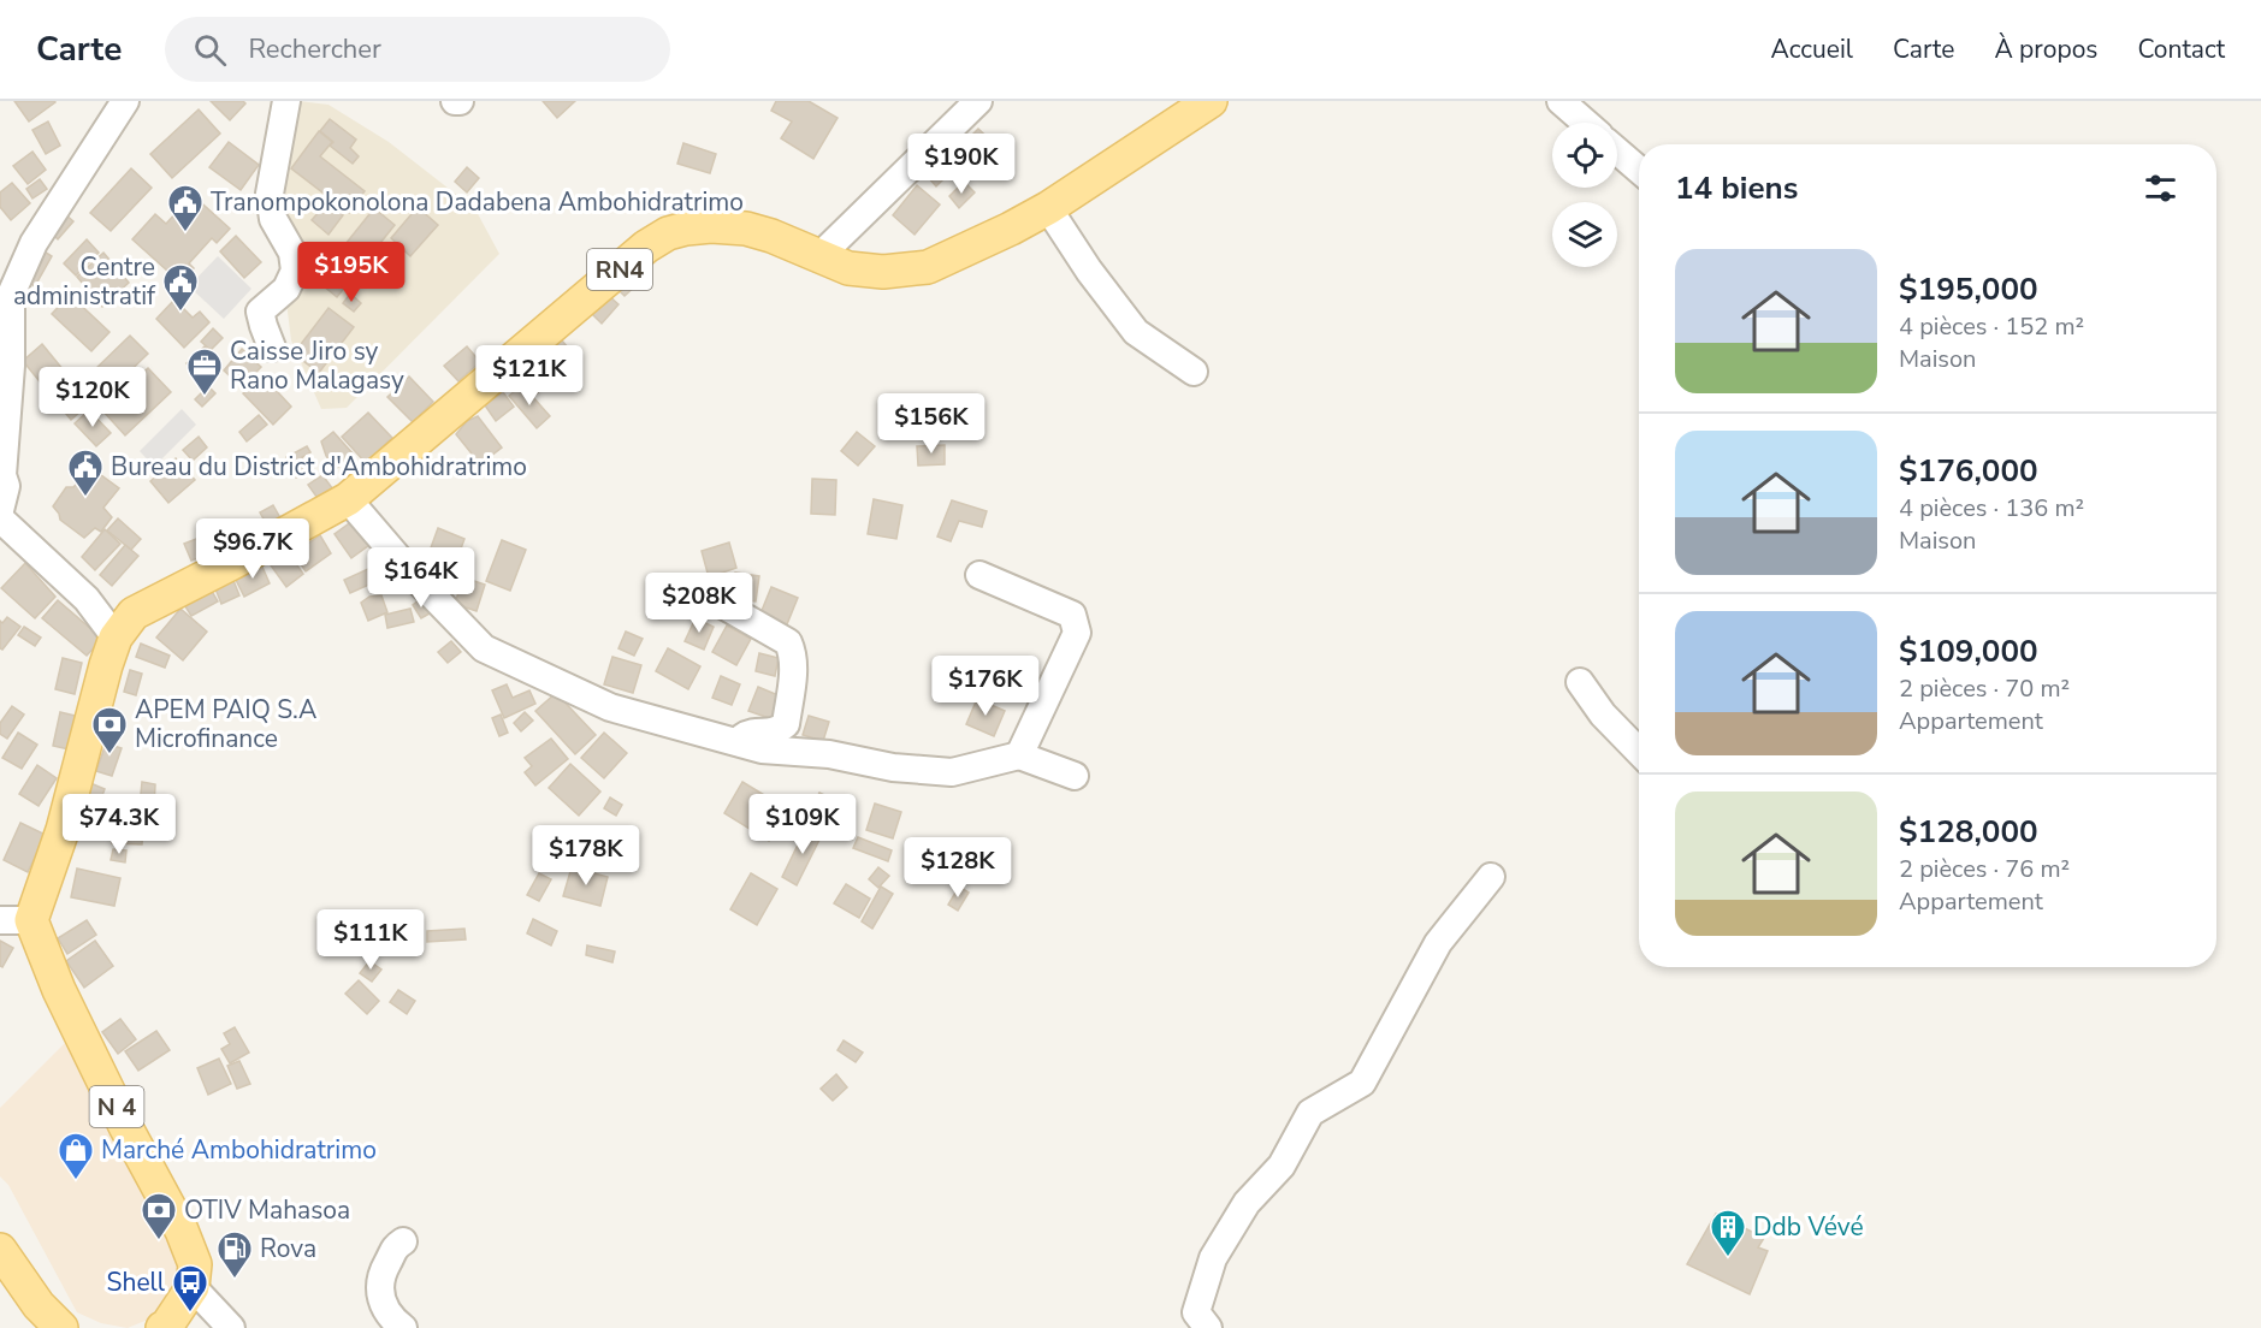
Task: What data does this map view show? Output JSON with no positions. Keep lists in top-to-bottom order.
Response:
{
  "streets": {
    "main road": ["RN4", "N 4"]
  },
  "crossings": [
    ["RN4", "N 4"]
  ],
  "places": {
    "public building": ["Tranompokonolona Dadabena Ambohidratrimo", "Centre administratif", "Bureau du District d'Ambohidratrimo"],
    "office": ["Caisse Jiro sy Rano Malagasy"],
    "bank": ["APEM PAIQ S.A Microfinance", "OTIV Mahasoa"],
    "shop": ["Marché Ambohidratrimo"],
    "building": ["Ddb Vévé"],
    "fuel station": ["Rova"],
    "bus stop": ["Shell"]
  },
  "page": {
    "header": "Carte",
    "search": "Rechercher",
    "nav": [
      "Accueil",
      "Carte",
      "À propos",
      "Contact"
    ],
    "price": [
      "$190K",
      "$195K",
      "$121K",
      "$120K",
      "$156K",
      "$96.7K",
      "$164K",
      "$208K",
      "$176K",
      "$74.3K",
      "$109K",
      "$178K",
      "$128K",
      "$111K"
    ],
    "heading": "14 biens",
    "list": [
      {
        "name": "$195,000",
        "note": "4 pièces · 152 m² · Maison"
      },
      {
        "name": "$176,000",
        "note": "4 pièces · 136 m² · Maison"
      },
      {
        "name": "$109,000",
        "note": "2 pièces · 70 m² · Appartement"
      },
      {
        "name": "$128,000",
        "note": "2 pièces · 76 m² · Appartement"
      }
    ]
  }
}
